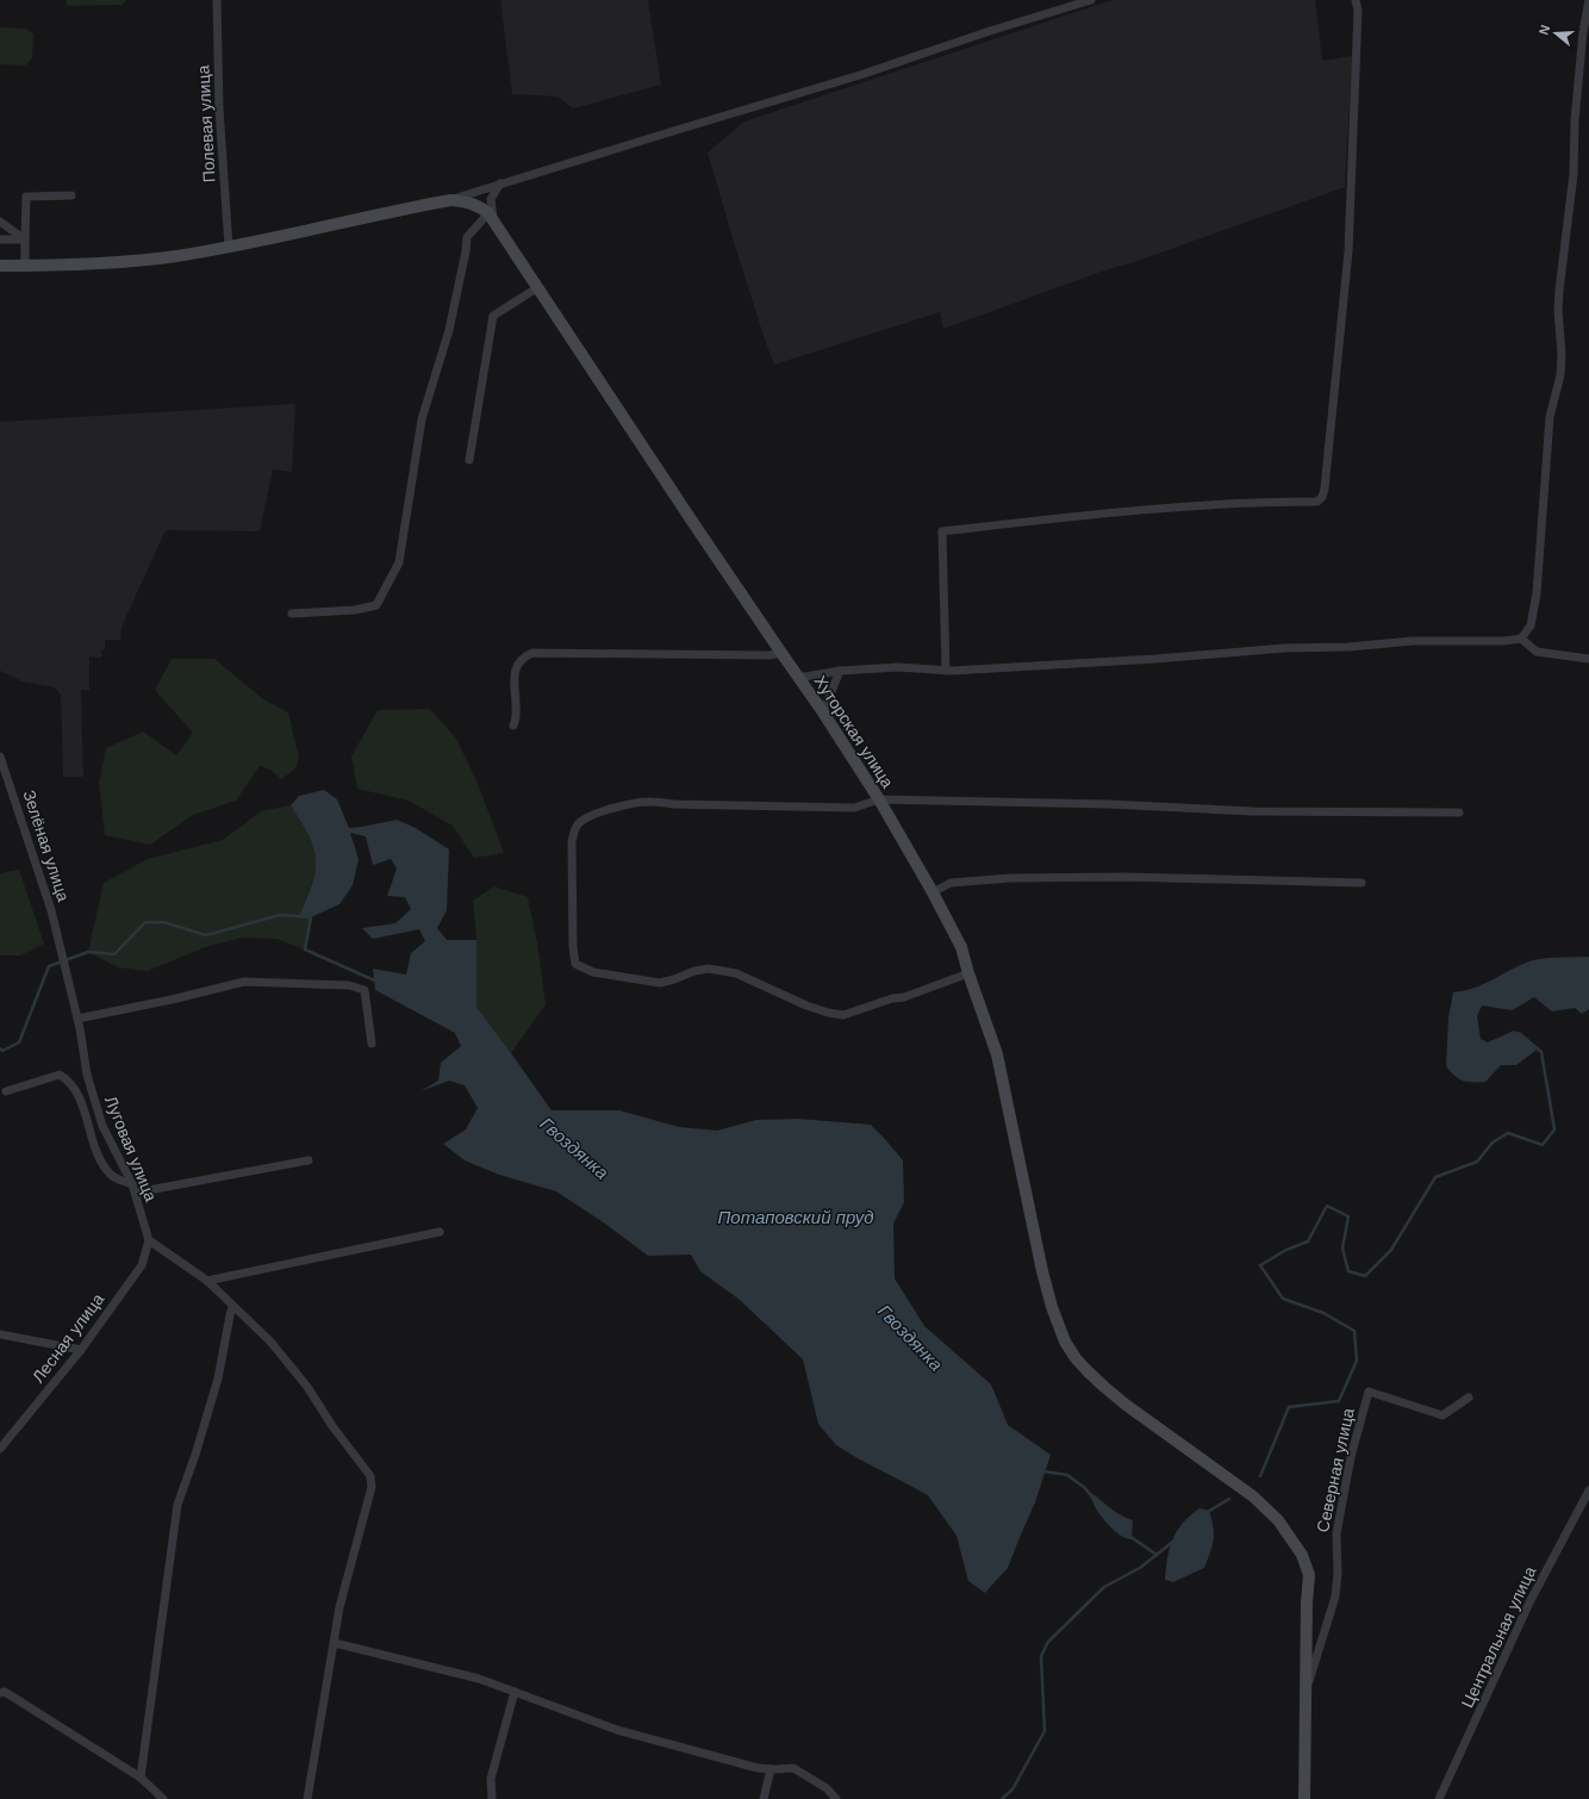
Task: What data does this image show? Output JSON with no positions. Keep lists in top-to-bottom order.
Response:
{
  "streets": {
    "main road": ["Хуторская улица"],
    "street": [
      "Полевая улица",
      "Зелёная улица",
      "Луговая улица",
      "Лесная улица",
      "Северная улица",
      "Центральная улица"
    ]
  },
  "crossings": [
    ["Хуторская улица", "Северная улица"],
    ["Зелёная улица", "Луговая улица"],
    ["Луговая улица", "Лесная улица"]
  ],
  "water": ["Гвоздянка", "Потаповский пруд"],
  "north": "left"
}
